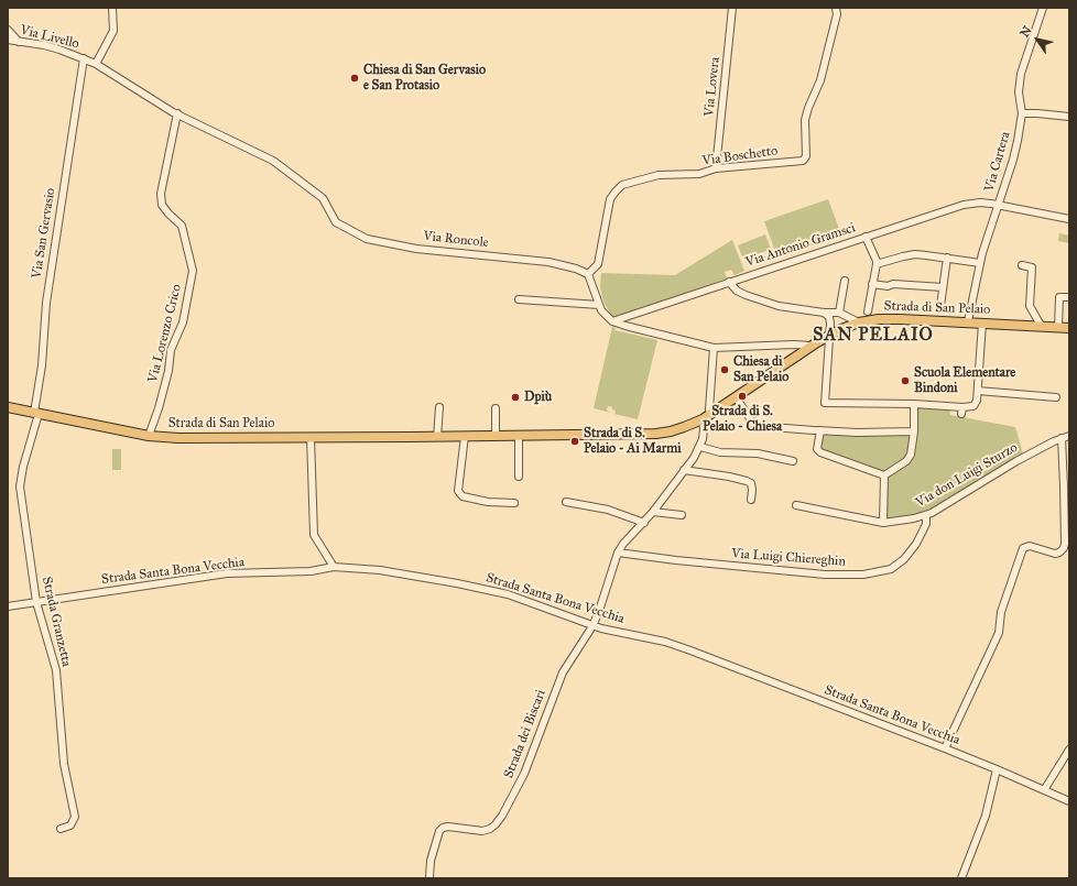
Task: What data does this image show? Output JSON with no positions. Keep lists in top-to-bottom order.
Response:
{
  "streets": {
    "main road": ["Strada di San Pelaio"],
    "street": [
      "Via Livello",
      "Via Lovera",
      "Via Boschetto",
      "Via Cartera",
      "Via San Gervasio",
      "Via Roncole",
      "Via Antonio Gramsci",
      "Via Lorenzo Crico",
      "Via don Luigi Sturzo",
      "Via Luigi Chiereghin",
      "Strada Santa Bona Vecchia",
      "Strada Granzetta",
      "Strada dei Biscari"
    ]
  },
  "crossings": [
    ["Via Livello", "Via San Gervasio"],
    ["Via Livello", "Via Roncole"],
    ["Via Lovera", "Via Boschetto"],
    ["Via Boschetto", "Via Roncole"],
    ["Via Cartera", "Via Antonio Gramsci"],
    ["Via Cartera", "Strada di San Pelaio"],
    ["Via San Gervasio", "Strada di San Pelaio"],
    ["Via San Gervasio", "Strada Granzetta"],
    ["Via Roncole", "Via Lorenzo Crico"],
    ["Strada di San Pelaio", "Via Lorenzo Crico"],
    ["Strada di San Pelaio", "Strada Granzetta"],
    ["Via don Luigi Sturzo", "Via Luigi Chiereghin"],
    ["Via Luigi Chiereghin", "Strada dei Biscari"],
    ["Strada Santa Bona Vecchia", "Strada Granzetta"],
    ["Strada Santa Bona Vecchia", "Strada dei Biscari"]
  ],
  "districts": ["SAN PELAIO"],
  "places": [
    "Chiesa di San Gervasio e San Protasio",
    "Chiesa di San Pelaio",
    "Scuola Elementare Bindoni",
    "Strada di S. Pelaio - Chiesa",
    "Dpiù",
    "Strada di S. Pelaio - Ai Marmi"
  ],
  "north": "top left"
}
